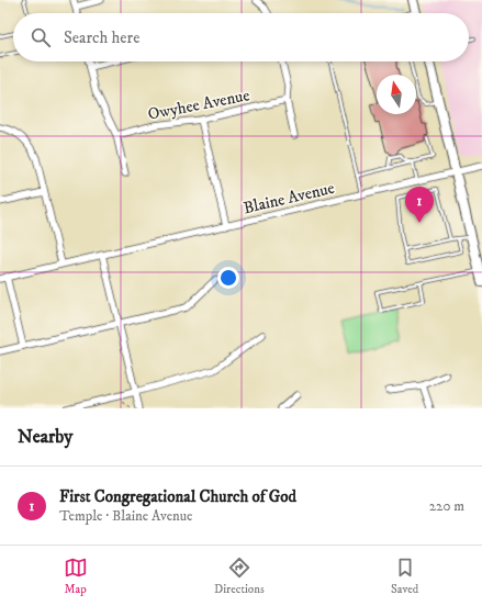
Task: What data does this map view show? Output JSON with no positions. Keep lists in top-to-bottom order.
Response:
{
  "streets": {
    "street": ["Owyhee Avenue", "Blaine Avenue"]
  },
  "north": "top",
  "page": {
    "search": "Search here",
    "pins": "1",
    "heading": "Nearby",
    "list": [
      {
        "mark": "1",
        "name": "First Congregational Church of God",
        "note": "Temple · Blaine Avenue",
        "value": "220 m"
      }
    ],
    "nav": ["Map", "Directions", "Saved"]
  }
}
